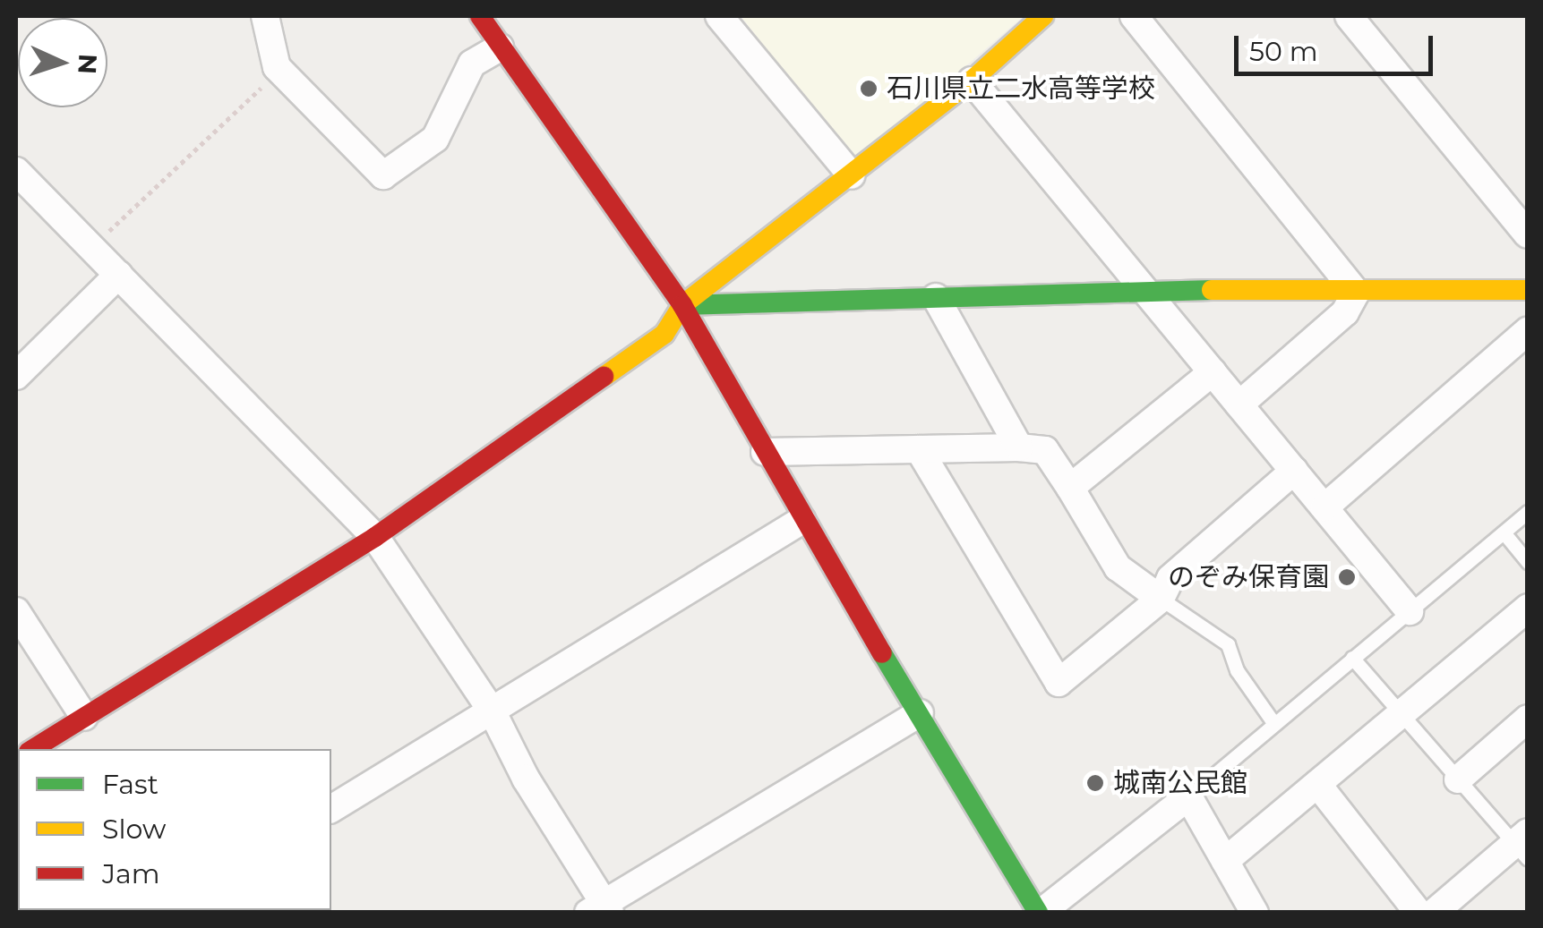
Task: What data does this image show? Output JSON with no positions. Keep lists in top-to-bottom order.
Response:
{
  "places": ["石川県立二水高等学校", "のぞみ保育園", "城南公民館"],
  "legend": ["Fast", "Slow", "Jam"],
  "scale_bar": "50 m",
  "north": "right"
}
